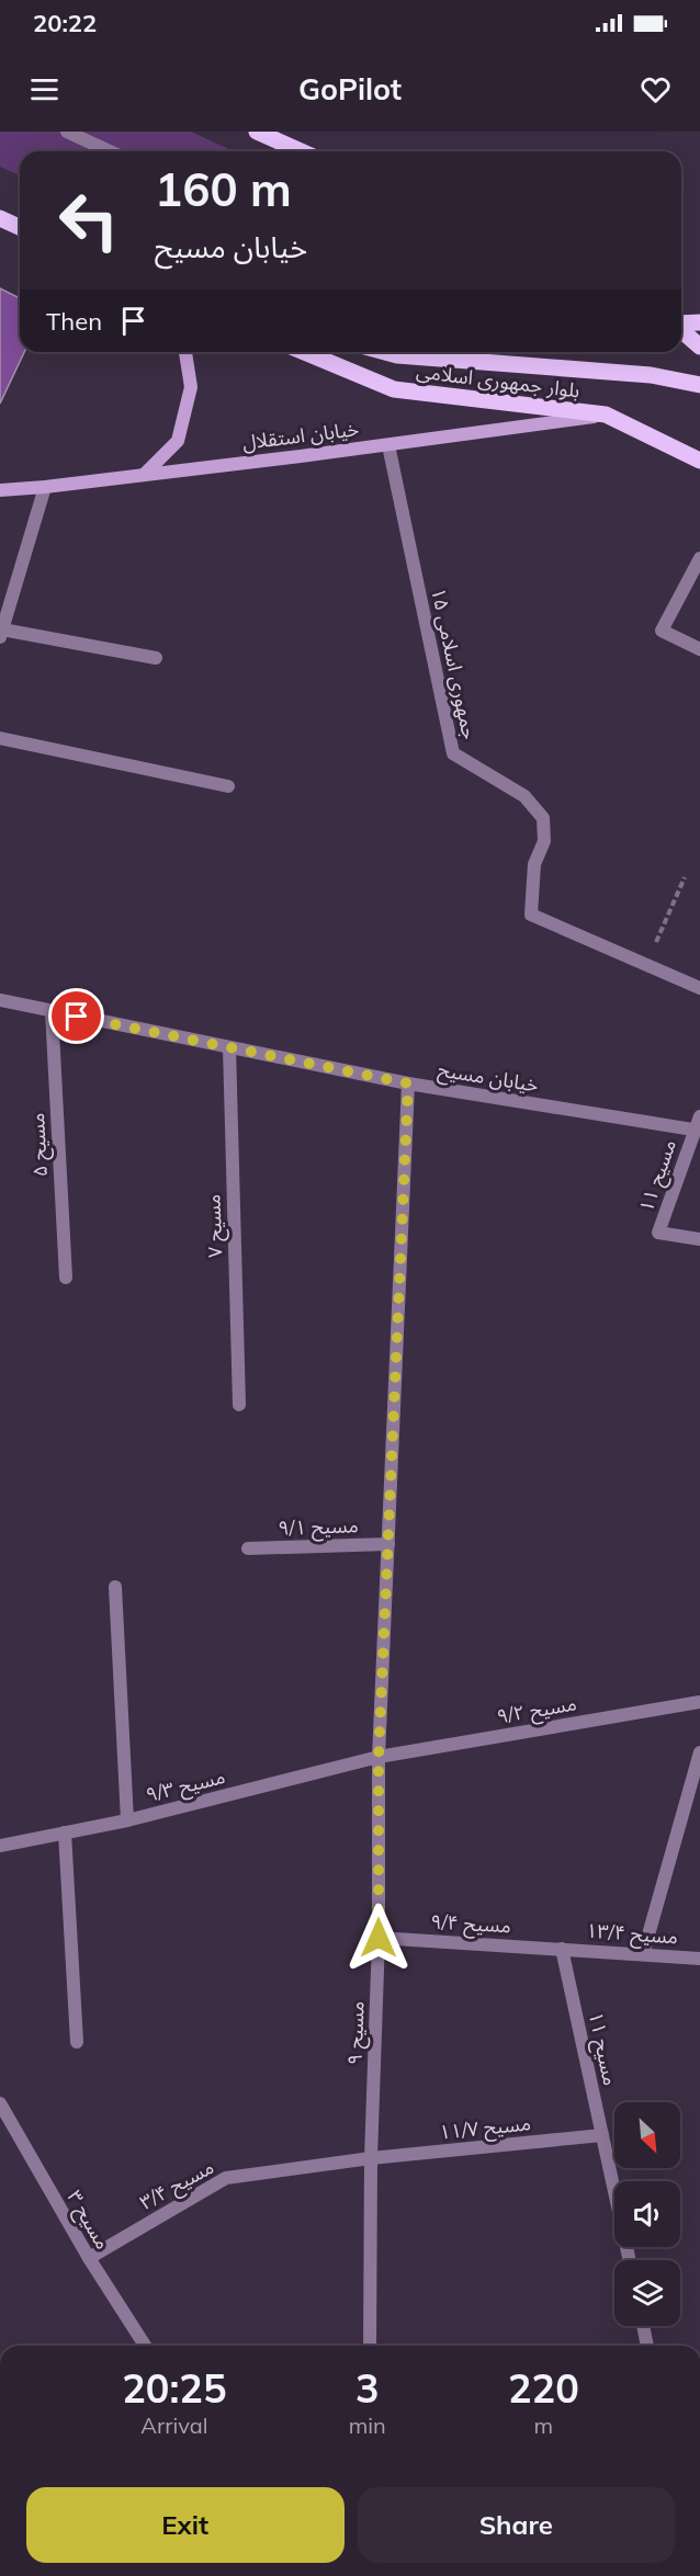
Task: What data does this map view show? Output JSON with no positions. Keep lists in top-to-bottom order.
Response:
{
  "streets": {
    "main road": ["بلوار جمهوری اسلامی", "خیابان استقلال"],
    "street": [
      "جمهوری اسلامی ۱۵",
      "خیابان مسیح",
      "مسیح ۵",
      "مسیح ۱۱",
      "مسیح ۷",
      "مسیح ۹/۱",
      "مسیح ۹/۲",
      "مسیح ۹/۳",
      "مسیح ۹/۴",
      "مسیح ۱۳/۴",
      "مسیح ۹",
      "مسیح ۱۱/۷",
      "مسیح ۳/۴",
      "مسیح ۳"
    ]
  },
  "crossings": [
    ["بلوار جمهوری اسلامی", "خیابان استقلال"],
    ["خیابان استقلال", "جمهوری اسلامی ۱۵"],
    ["خیابان مسیح", "مسیح ۵"],
    ["خیابان مسیح", "مسیح ۱۱"],
    ["خیابان مسیح", "مسیح ۷"],
    ["خیابان مسیح", "مسیح ۹"],
    ["مسیح ۱۱", "مسیح ۹/۴"],
    ["مسیح ۱۱", "مسیح ۱۳/۴"],
    ["مسیح ۱۱", "مسیح ۱۱/۷"],
    ["مسیح ۹/۱", "مسیح ۹"],
    ["مسیح ۹/۲", "مسیح ۹/۳"],
    ["مسیح ۹/۲", "مسیح ۹"],
    ["مسیح ۹/۳", "مسیح ۹"],
    ["مسیح ۹/۴", "مسیح ۱۳/۴"],
    ["مسیح ۹/۴", "مسیح ۹"],
    ["مسیح ۹", "مسیح ۱۱/۷"],
    ["مسیح ۹", "مسیح ۳/۴"],
    ["مسیح ۱۱/۷", "مسیح ۳/۴"],
    ["مسیح ۳/۴", "مسیح ۳"]
  ],
  "north": "bottom right",
  "page": {
    "status": "20:22",
    "header": "GoPilot",
    "turn": ["160 m", "خیابان مسیح"],
    "then": "Then",
    "eta": [
      "20:25",
      "Arrival",
      "3",
      "min",
      "220",
      "m"
    ],
    "buttons": ["Exit", "Share"]
  }
}
